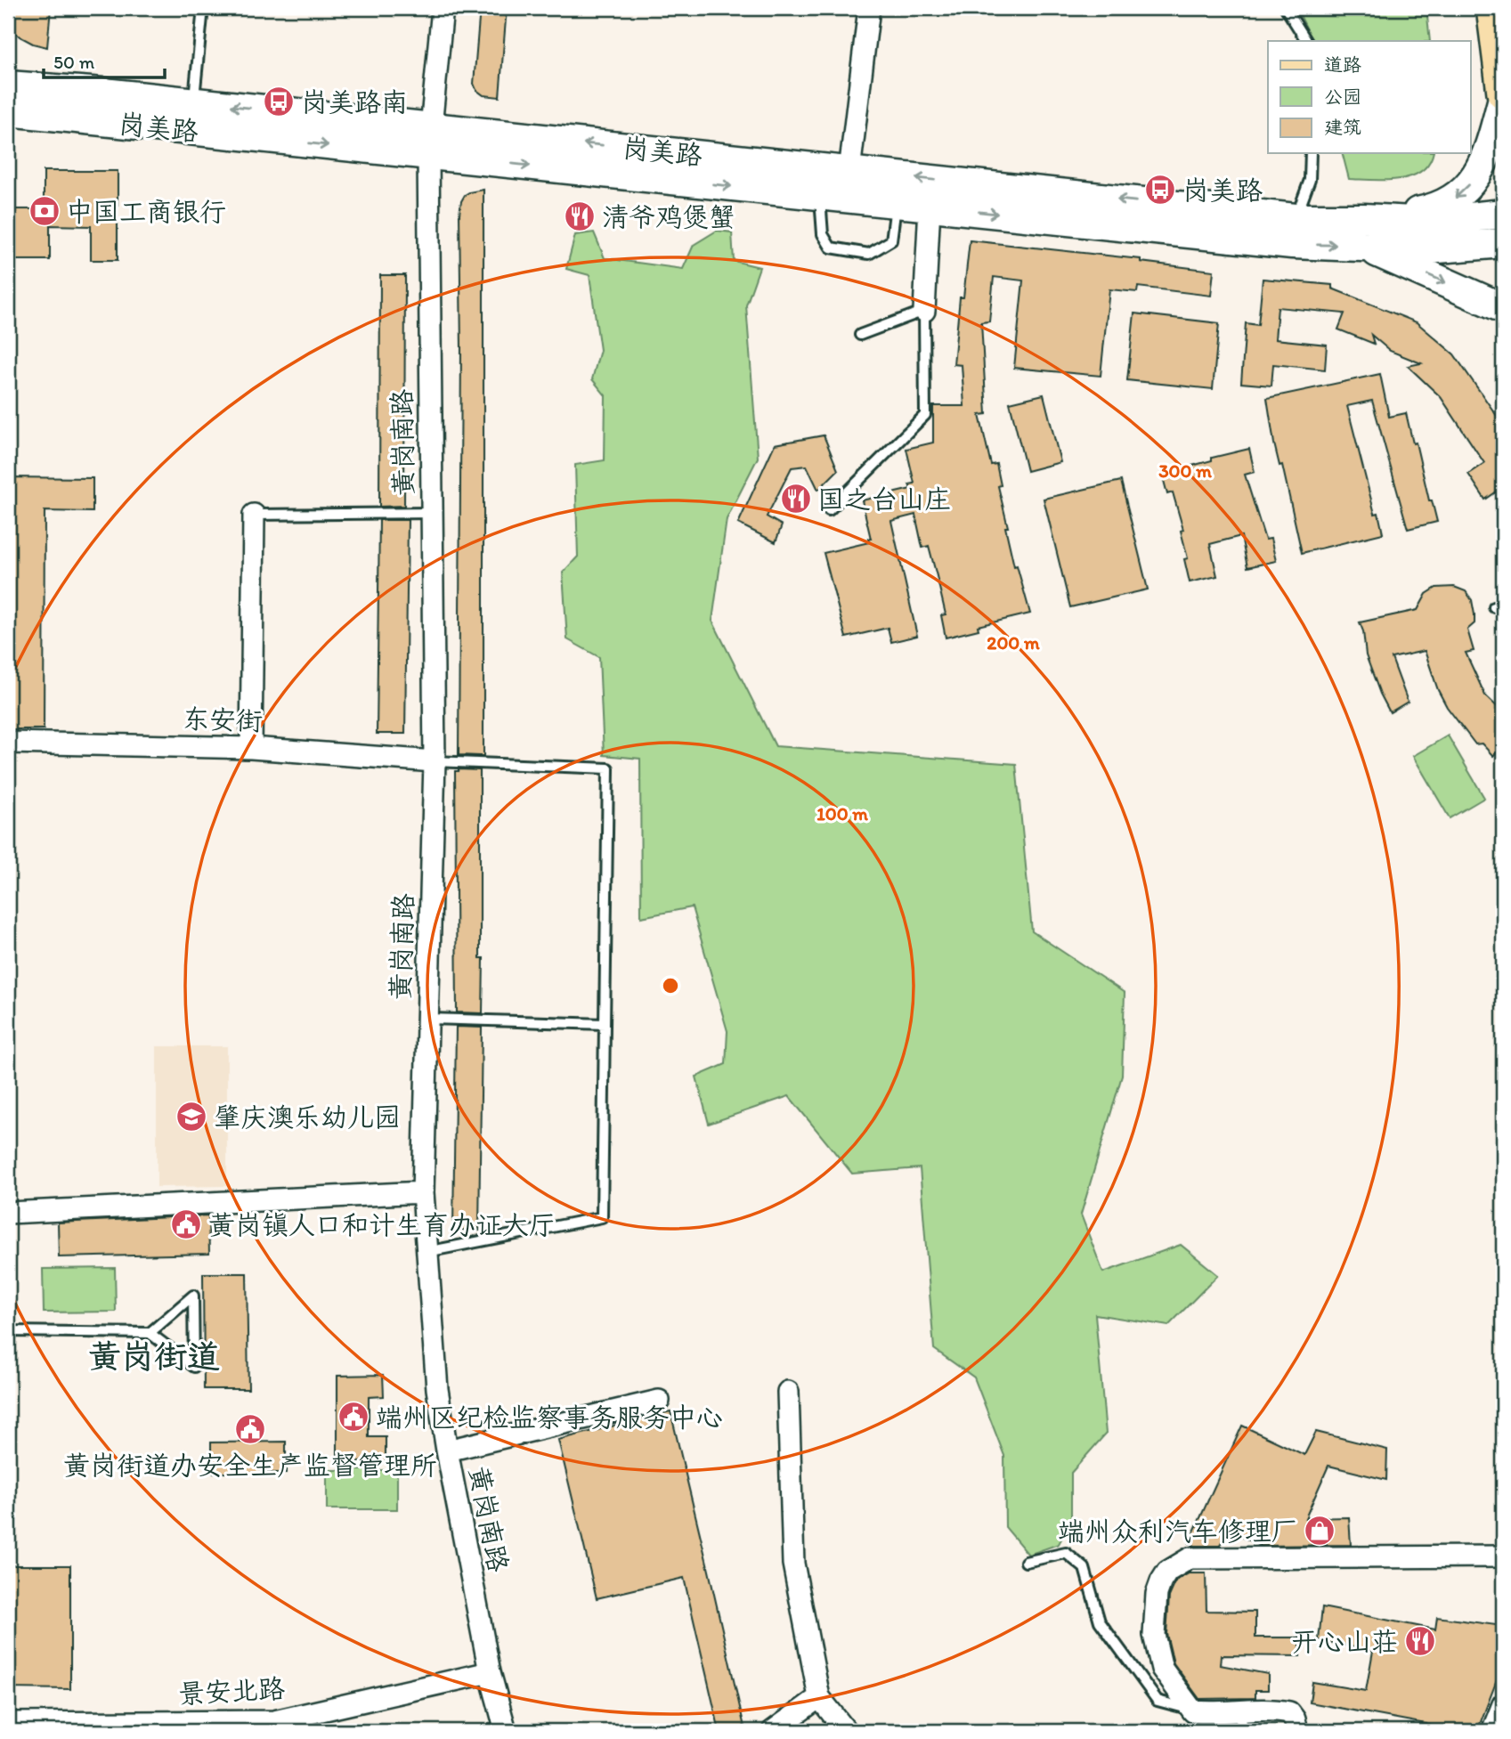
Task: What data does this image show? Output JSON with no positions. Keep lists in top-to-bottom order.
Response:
{
  "streets": {
    "main road": ["岗美路"],
    "street": ["黄岗南路", "东安街", "景安北路"]
  },
  "crossings": [
    ["岗美路", "黄岗南路"],
    ["黄岗南路", "东安街"],
    ["黄岗南路", "景安北路"]
  ],
  "districts": ["黄岗街道"],
  "places": {
    "bus stop": ["岗美路南", "岗美路"],
    "bank": ["中国工商银行"],
    "restaurant": ["清爷鸡煲蟹", "国之台山庄", "开心山荘"],
    "school or university": ["肇庆澳乐幼儿园"],
    "public building": ["黄岗镇人口和计生育办证大厅", "端州区纪检监察事务服务中心", "黄岗街道办安全生产监督管理所"],
    "shop": ["端州众利汽车修理厂"]
  },
  "legend": ["道路", "公园", "建筑"],
  "scale_bar": "50 m",
  "rings": ["300 m", "200 m", "100 m"]
}
